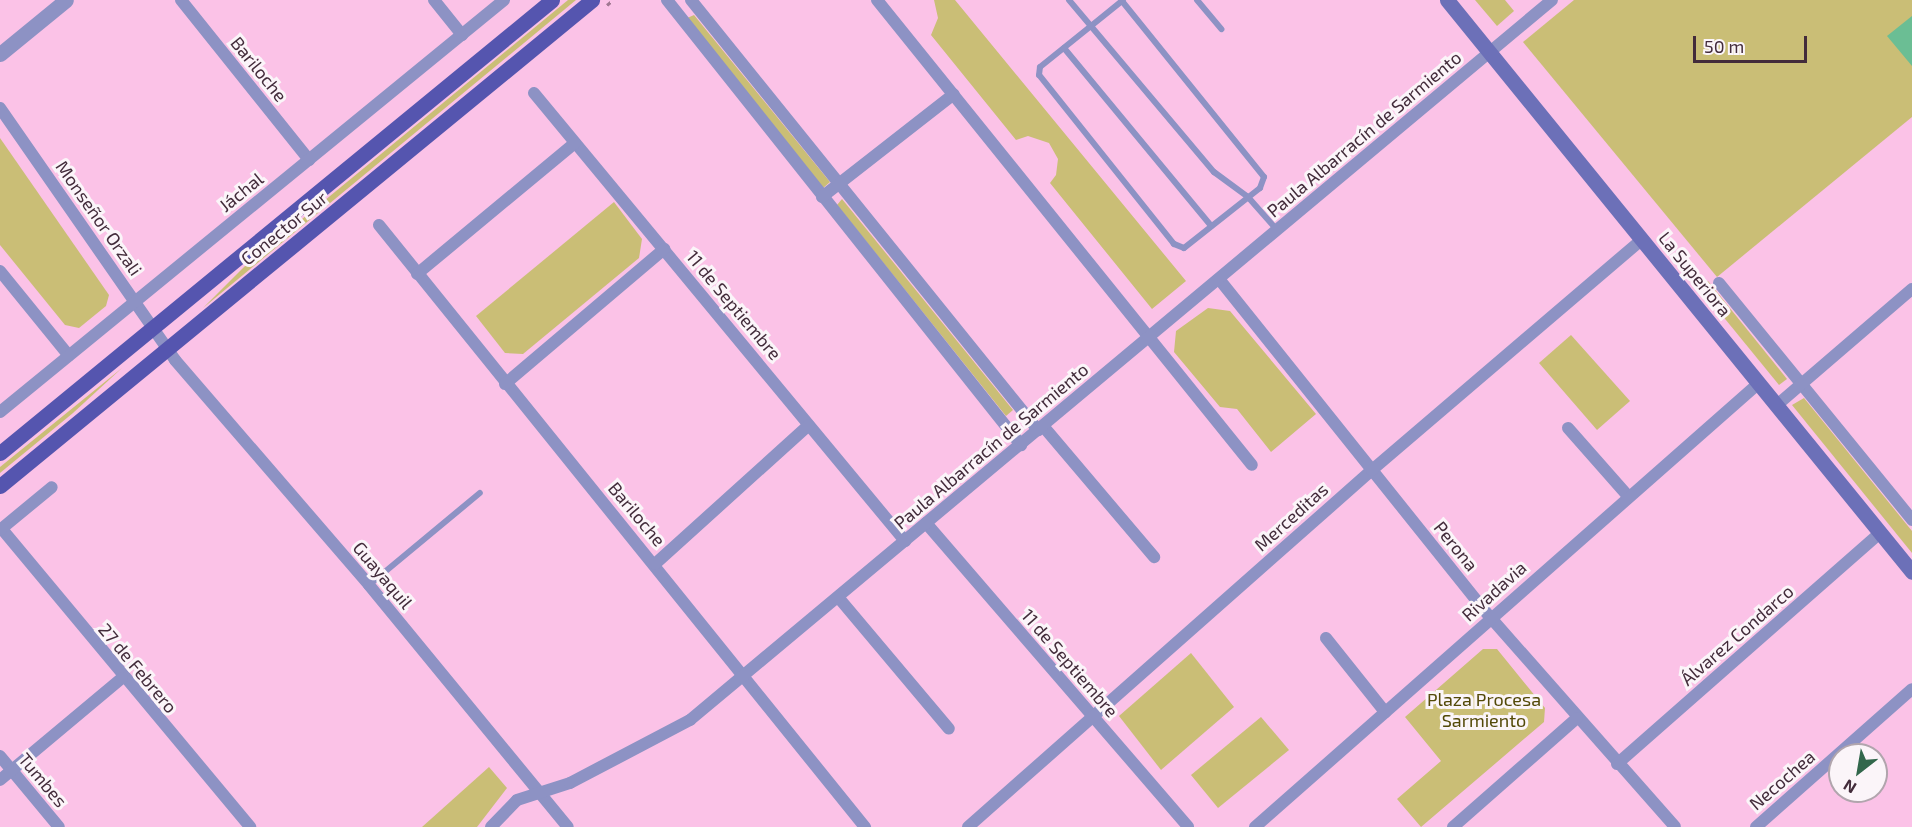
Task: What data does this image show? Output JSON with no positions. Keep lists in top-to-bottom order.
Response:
{
  "streets": {
    "main road": ["Conector Sur", "La Superiora"],
    "street": [
      "Bariloche",
      "Paula Albarracín de Sarmiento",
      "Jáchal",
      "Monseñor Orzali",
      "11 de Septiembre",
      "Merceditas",
      "Perona",
      "Guayaquil",
      "Rivadavia",
      "Álvarez Condarco",
      "27 de Febrero",
      "Tumbes",
      "Necochea"
    ]
  },
  "crossings": [
    ["Bariloche", "Paula Albarracín de Sarmiento"],
    ["Bariloche", "Jáchal"],
    ["Paula Albarracín de Sarmiento", "La Superiora"],
    ["Paula Albarracín de Sarmiento", "11 de Septiembre"],
    ["Paula Albarracín de Sarmiento", "Perona"],
    ["Paula Albarracín de Sarmiento", "Guayaquil"],
    ["Jáchal", "Monseñor Orzali"],
    ["Monseñor Orzali", "Conector Sur"],
    ["Monseñor Orzali", "Guayaquil"],
    ["Conector Sur", "Guayaquil"],
    ["La Superiora", "Merceditas"],
    ["La Superiora", "Rivadavia"],
    ["La Superiora", "Álvarez Condarco"],
    ["11 de Septiembre", "Merceditas"],
    ["Merceditas", "Perona"],
    ["Perona", "Rivadavia"],
    ["Perona", "Álvarez Condarco"]
  ],
  "parks": ["Plaza Procesa Sarmiento"],
  "scale_bar": "50 m",
  "north": "bottom left"
}
